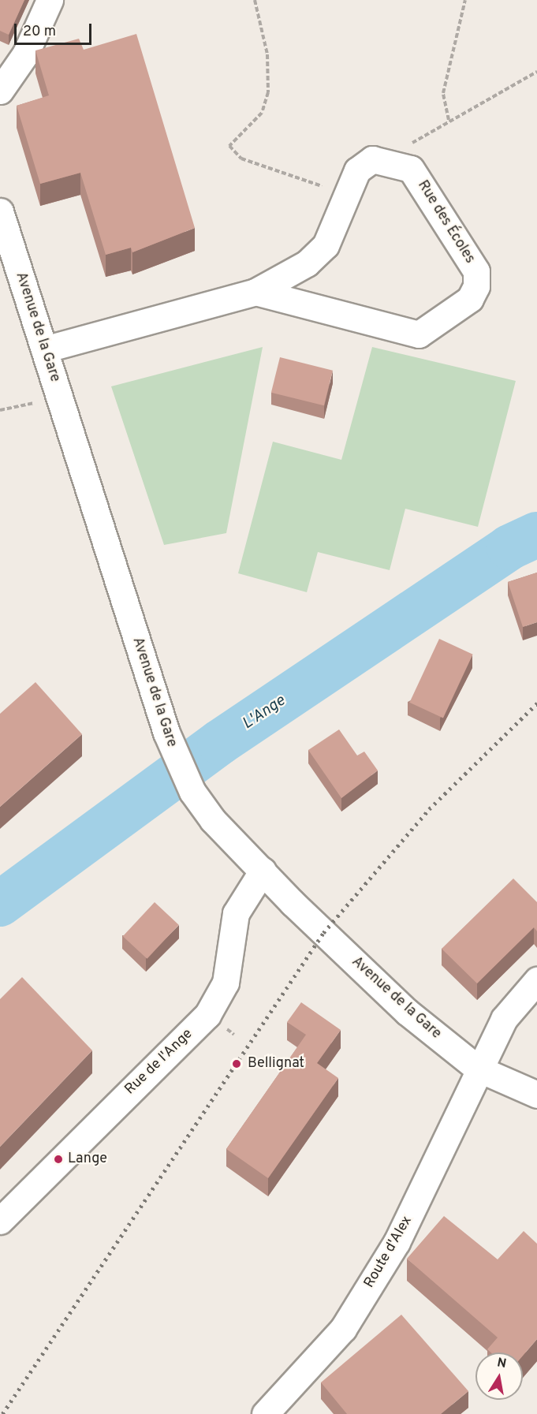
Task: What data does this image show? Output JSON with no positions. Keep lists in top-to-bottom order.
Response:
{
  "streets": {
    "street": [
      "Rue des Écoles",
      "Avenue de la Gare",
      "Rue de l'Ange",
      "Route d'Alex"
    ]
  },
  "crossings": [
    ["Rue des Écoles", "Avenue de la Gare"],
    ["Avenue de la Gare", "Rue de l'Ange"],
    ["Avenue de la Gare", "Route d'Alex"]
  ],
  "water": ["L'Ange"],
  "places": ["Bellignat", "Lange"],
  "scale_bar": "20 m",
  "north": "top"
}
